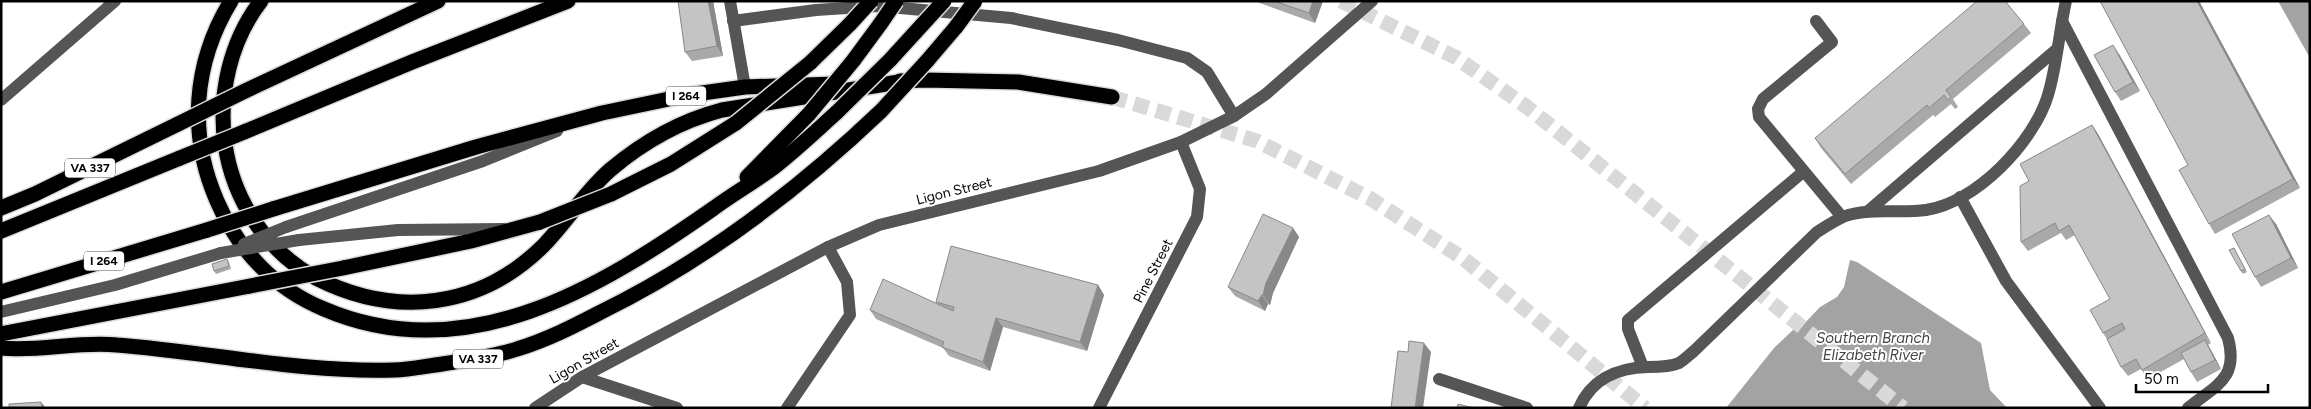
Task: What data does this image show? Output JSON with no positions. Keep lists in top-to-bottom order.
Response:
{
  "streets": {
    "highway": ["I 264", "VA 337"],
    "street": ["Ligon Street", "Pine Street"]
  },
  "crossings": [
    ["Ligon Street", "Pine Street"]
  ],
  "water": ["Southern Branch Elizabeth River"],
  "scale_bar": "50 m"
}
